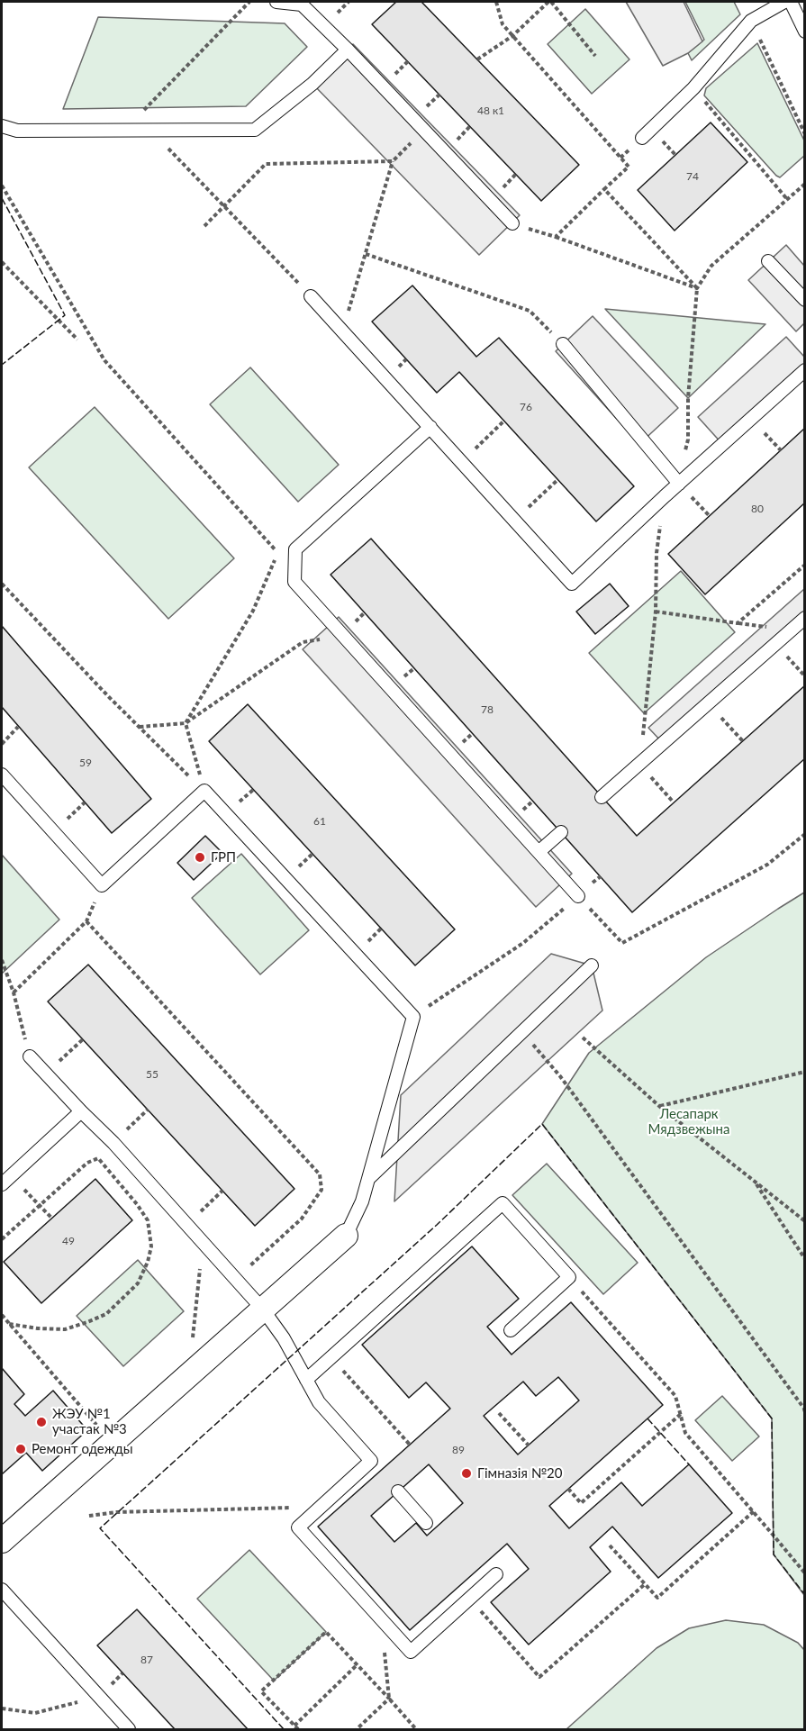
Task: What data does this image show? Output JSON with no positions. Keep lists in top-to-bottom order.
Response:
{
  "parks": ["Лесапарк Мядзвежына"],
  "places": [
    "ГРП",
    "ЖЭУ №1 участак №3",
    "Ремонт одежды",
    "Гімназія №20"
  ],
  "house_numbers": [
    "48 к1",
    "74",
    "76",
    "80",
    "78",
    "59",
    "61",
    "55",
    "49",
    "89",
    "87"
  ]
}
